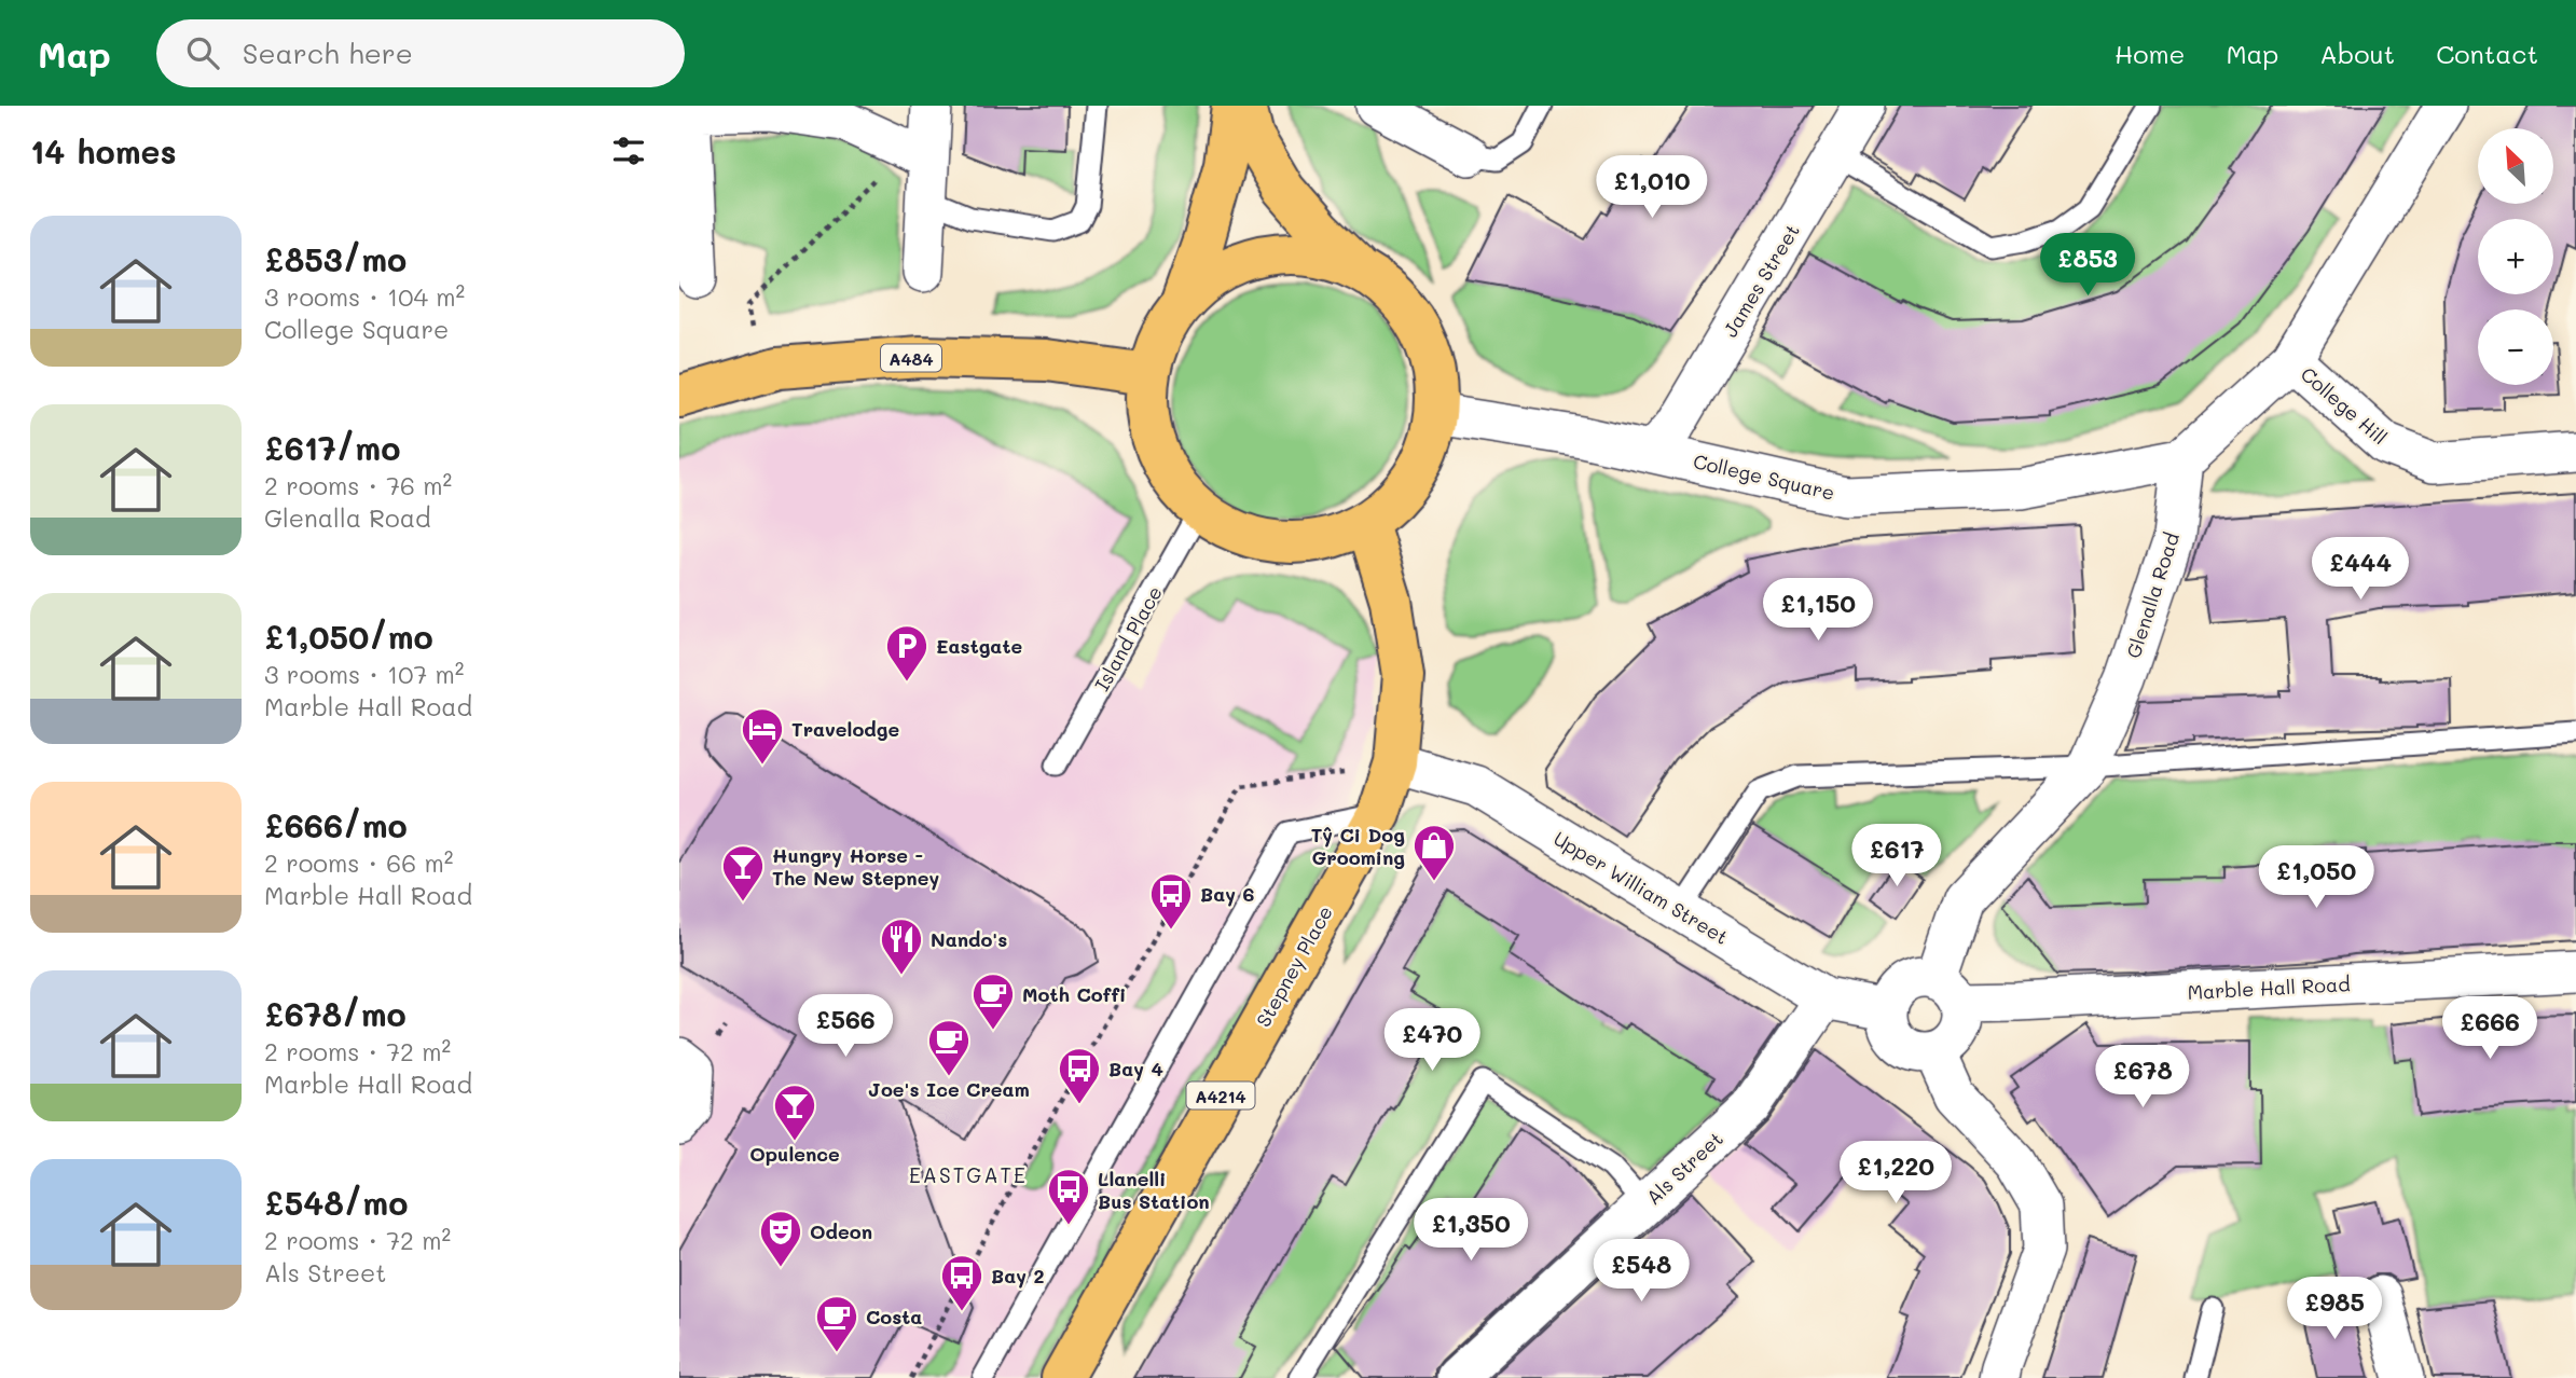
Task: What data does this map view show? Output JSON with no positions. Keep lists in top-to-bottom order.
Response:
{
  "streets": {
    "main road": ["A484", "Stepney Place", "A4214"],
    "street": [
      "James Street",
      "College Hill",
      "College Square",
      "Glenalla Road",
      "Upper William Street",
      "Marble Hall Road",
      "Als Street"
    ],
    "lane": ["Island Place"]
  },
  "crossings": [
    ["James Street", "College Square"],
    ["College Square", "Glenalla Road"],
    ["Glenalla Road", "Upper William Street"],
    ["Glenalla Road", "Marble Hall Road"],
    ["Upper William Street", "Stepney Place"],
    ["Upper William Street", "Marble Hall Road"],
    ["Upper William Street", "Als Street"]
  ],
  "districts": ["EASTGATE"],
  "places": {
    "parking": ["Eastgate"],
    "hotel": ["Travelodge"],
    "shop": ["Tŷ Ci Dog Grooming"],
    "bar": ["Hungry Horse - The New Stepney", "Opulence"],
    "bus stop": [
      "Bay 6",
      "Bay 4",
      "Llanelli Bus Station",
      "Bay 2"
    ],
    "restaurant": ["Nando's"],
    "cafe": ["Moth Coffi", "Joe's Ice Cream", "Costa"],
    "theatre": ["Odeon"]
  },
  "north": "top left",
  "page": {
    "header": "Map",
    "search": "Search here",
    "nav": [
      "Home",
      "Map",
      "About",
      "Contact"
    ],
    "heading": "14 homes",
    "map_buttons": ["+", "−"],
    "price": [
      "£1,010",
      "£853",
      "£444",
      "£1,150",
      "£617",
      "£1,050",
      "£566",
      "£666",
      "£470",
      "£678",
      "£1,220",
      "£1,350",
      "£548",
      "£985"
    ],
    "list": [
      {
        "name": "£853/mo",
        "note": "3 rooms · 104 m² · College Square"
      },
      {
        "name": "£617/mo",
        "note": "2 rooms · 76 m² · Glenalla Road"
      },
      {
        "name": "£1,050/mo",
        "note": "3 rooms · 107 m² · Marble Hall Road"
      },
      {
        "name": "£666/mo",
        "note": "2 rooms · 66 m² · Marble Hall Road"
      },
      {
        "name": "£678/mo",
        "note": "2 rooms · 72 m² · Marble Hall Road"
      },
      {
        "name": "£548/mo",
        "note": "2 rooms · 72 m² · Als Street"
      }
    ]
  }
}
